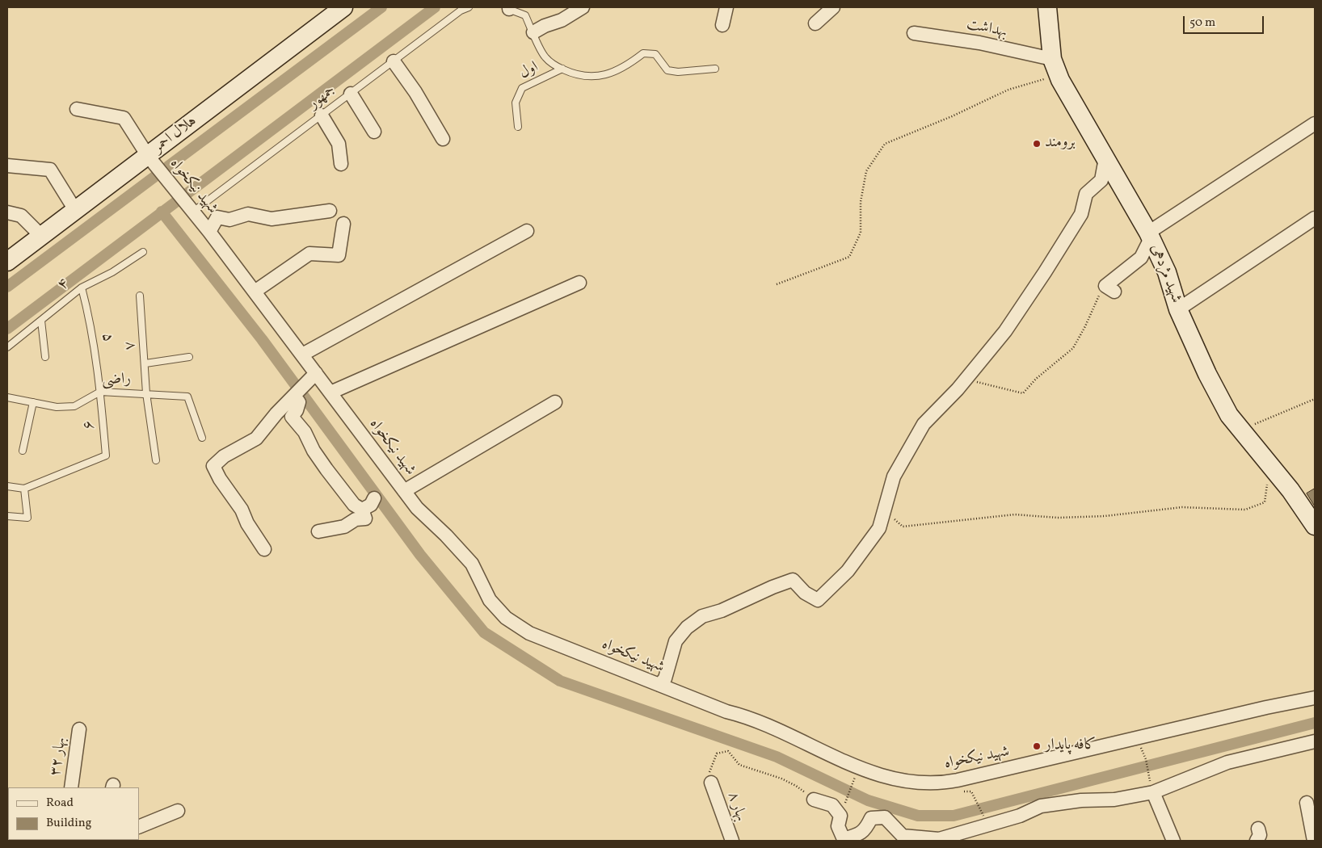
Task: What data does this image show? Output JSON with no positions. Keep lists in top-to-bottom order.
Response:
{
  "streets": {
    "main road": ["هلال احمر", "شهید مژدهی"],
    "street": [
      "بهداشت",
      "شهید نیکخواه",
      "بهار ۳۲",
      "بهار ۸"
    ],
    "lane": [
      "اول",
      "جمهور",
      "۴",
      "۵",
      "۷",
      "راضی",
      "۶"
    ]
  },
  "crossings": [
    ["بهداشت", "شهید مژدهی"],
    ["جمهور", "شهید نیکخواه"],
    ["هلال احمر", "شهید نیکخواه"],
    ["۴", "۵"],
    ["۵", "راضی"],
    ["۵", "۶"],
    ["۷", "راضی"],
    ["راضی", "۶"]
  ],
  "places": ["برومند", "کافه پایدار"],
  "legend": ["Road", "Building"],
  "scale_bar": "50 m"
}
